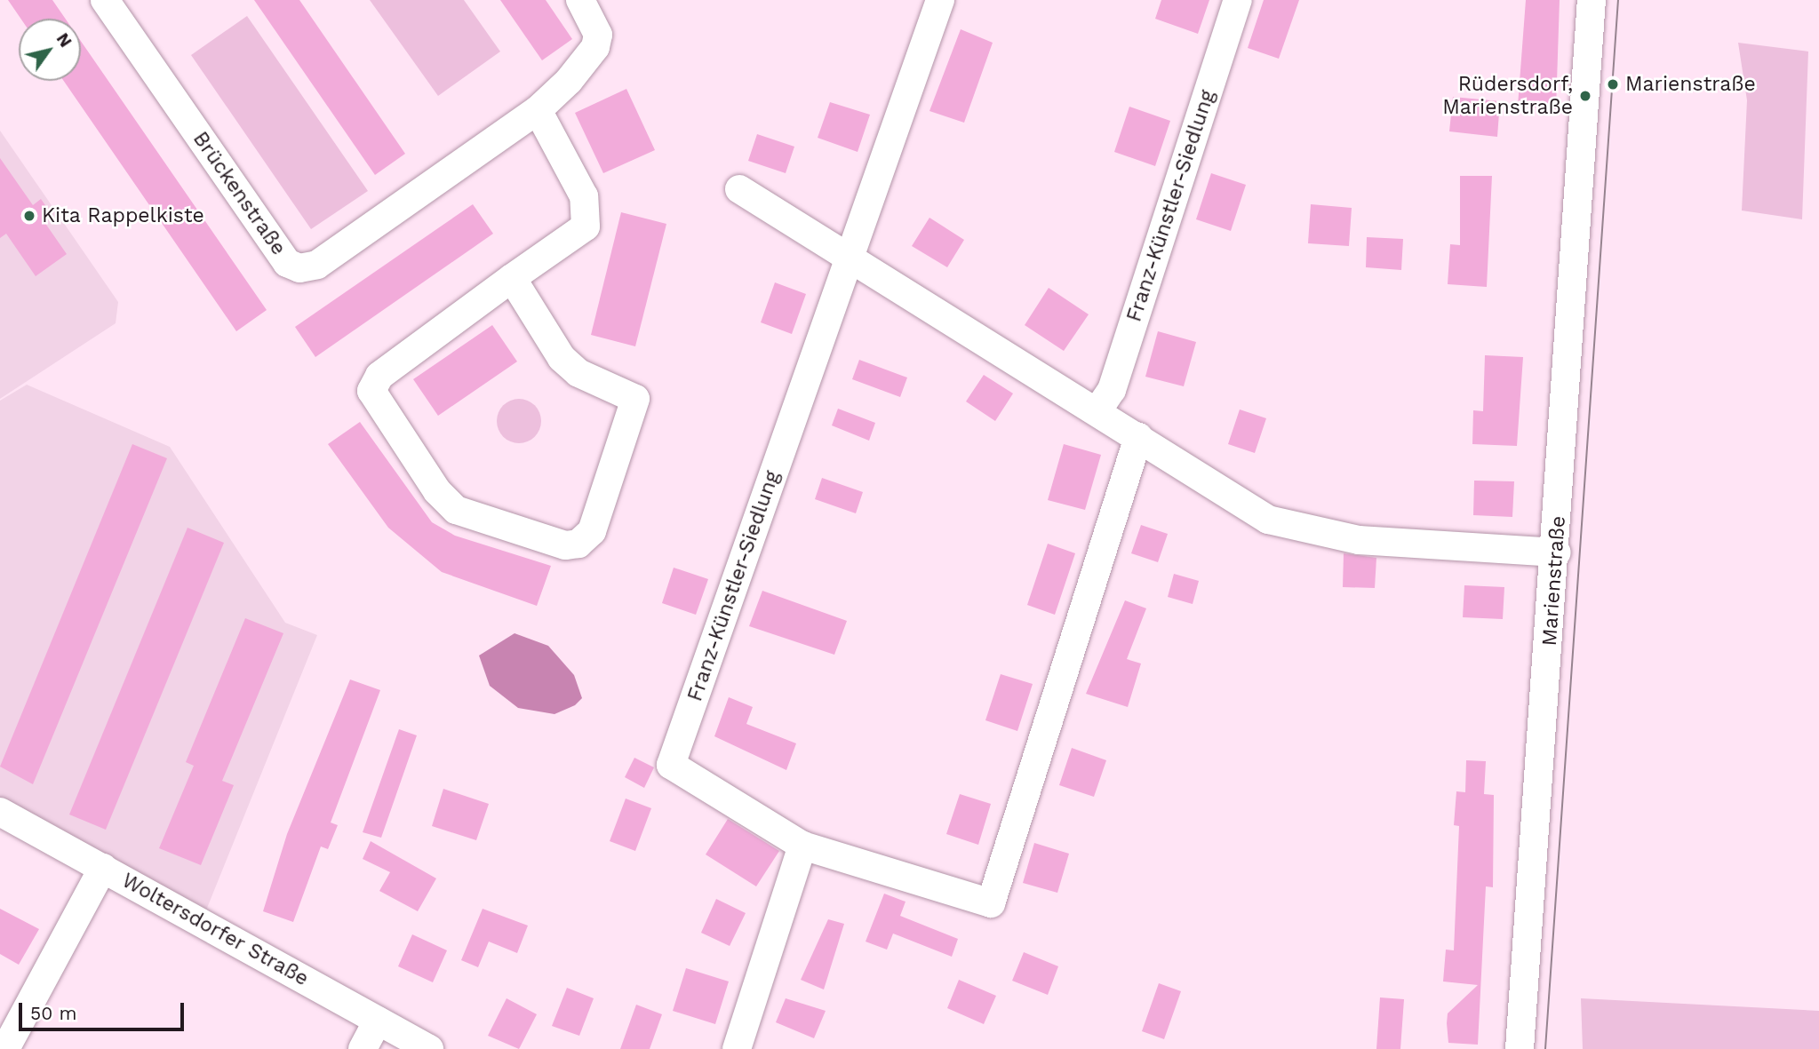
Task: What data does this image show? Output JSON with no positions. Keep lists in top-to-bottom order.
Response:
{
  "streets": {
    "street": [
      "Brückenstraße",
      "Franz-Künstler-Siedlung",
      "Marienstraße",
      "Woltersdorfer Straße"
    ]
  },
  "places": ["Marienstraße", "Rüdersdorf, Marienstraße", "Kita Rappelkiste"],
  "scale_bar": "50 m",
  "north": "top right"
}
